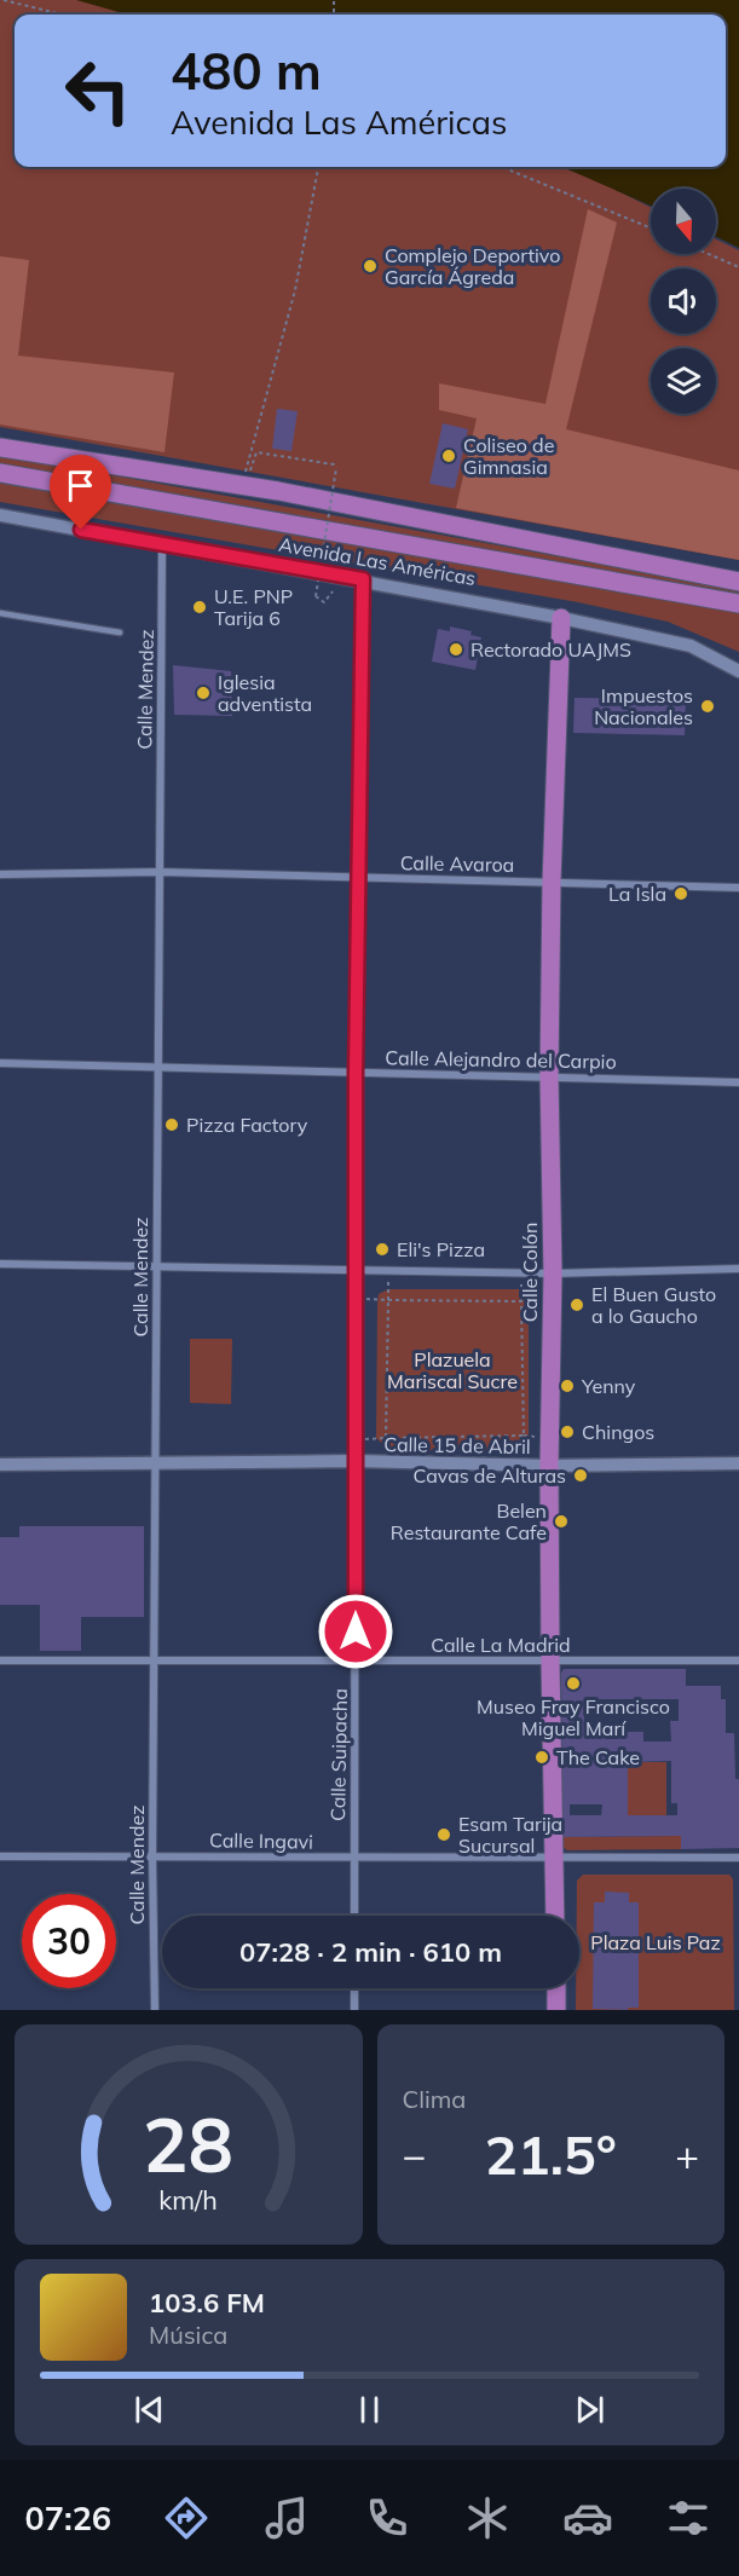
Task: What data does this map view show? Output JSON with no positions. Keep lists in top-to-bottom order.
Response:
{
  "streets": {
    "main road": ["Avenida Las Américas", "Calle Colón"],
    "street": [
      "Calle Mendez",
      "Calle Avaroa",
      "Calle Alejandro del Carpio",
      "Calle 15 de Abril",
      "Calle La Madrid",
      "Calle Suipacha",
      "Calle Ingavi"
    ]
  },
  "crossings": [
    ["Avenida Las Américas", "Calle Mendez"],
    ["Avenida Las Américas", "Calle Colón"],
    ["Avenida Las Américas", "Calle Suipacha"],
    ["Calle Mendez", "Calle Avaroa"],
    ["Calle Mendez", "Calle Alejandro del Carpio"],
    ["Calle Mendez", "Calle 15 de Abril"],
    ["Calle Mendez", "Calle La Madrid"],
    ["Calle Mendez", "Calle Ingavi"],
    ["Calle Avaroa", "Calle Colón"],
    ["Calle Avaroa", "Calle Suipacha"],
    ["Calle Alejandro del Carpio", "Calle Colón"],
    ["Calle Alejandro del Carpio", "Calle Suipacha"],
    ["Calle Colón", "Calle 15 de Abril"],
    ["Calle Colón", "Calle La Madrid"],
    ["Calle Colón", "Calle Ingavi"],
    ["Calle 15 de Abril", "Calle Suipacha"],
    ["Calle La Madrid", "Calle Suipacha"],
    ["Calle Suipacha", "Calle Ingavi"]
  ],
  "parks": ["Plazuela Mariscal Sucre", "Plaza Luis Paz"],
  "places": [
    "Complejo Deportivo García Ágreda",
    "Coliseo de Gimnasia",
    "U.E. PNP Tarija 6",
    "Rectorado UAJMS",
    "Iglesia adventista",
    "Impuestos Nacionales",
    "La Isla",
    "Pizza Factory",
    "Eli's Pizza",
    "El Buen Gusto a lo Gaucho",
    "Yenny",
    "Chingos",
    "Cavas de Alturas",
    "Belen Restaurante Cafe",
    "Museo Fray Francisco Miguel Marí",
    "The Cake",
    "Esam Tarija Sucursal"
  ],
  "north": "bottom",
  "page": {
    "turn": ["480 m", "Avenida Las Américas"],
    "limit": "30",
    "trip": "07:28 · 2 min · 610 m",
    "tile": "Clima",
    "heat": ["−", "21.5°", "+"],
    "song": ["103.6 FM", "Música"],
    "tabs": "07:26",
    "gauge": ["28", "km/h"]
  }
}
